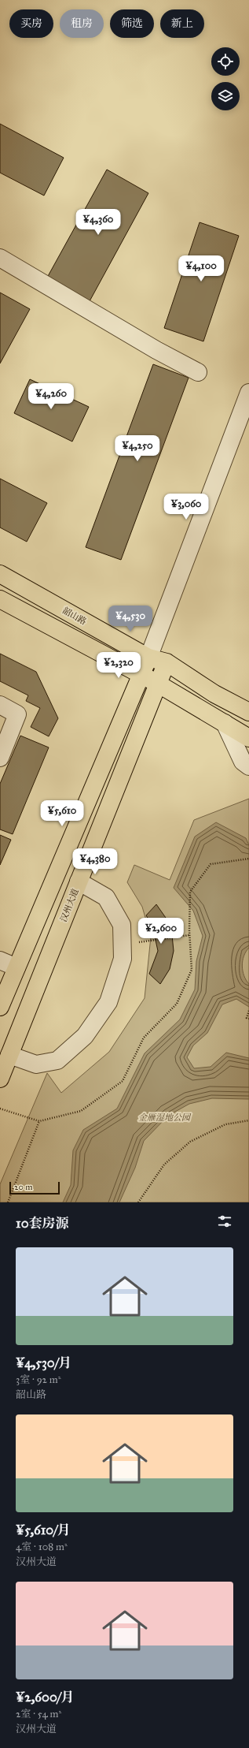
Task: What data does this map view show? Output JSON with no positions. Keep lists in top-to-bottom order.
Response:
{
  "streets": {
    "main road": ["韶山路", "汉州大道"]
  },
  "crossings": [
    ["韶山路", "汉州大道"]
  ],
  "parks": ["金雁湿地公园"],
  "scale_bar": "20 m",
  "page": {
    "chip": [
      "买房",
      "租房",
      "筛选",
      "新上"
    ],
    "price": [
      "¥4,360",
      "¥4,100",
      "¥4,260",
      "¥4,250",
      "¥3,060",
      "¥4,530",
      "¥2,320",
      "¥5,610",
      "¥4,380",
      "¥2,600"
    ],
    "scale": "20 m",
    "heading": "10套房源",
    "list": [
      {
        "name": "¥4,530/月",
        "note": "3室 · 92 m² · 韶山路"
      },
      {
        "name": "¥5,610/月",
        "note": "4室 · 108 m² · 汉州大道"
      },
      {
        "name": "¥2,600/月",
        "note": "2室 · 54 m² · 汉州大道"
      }
    ]
  }
}
